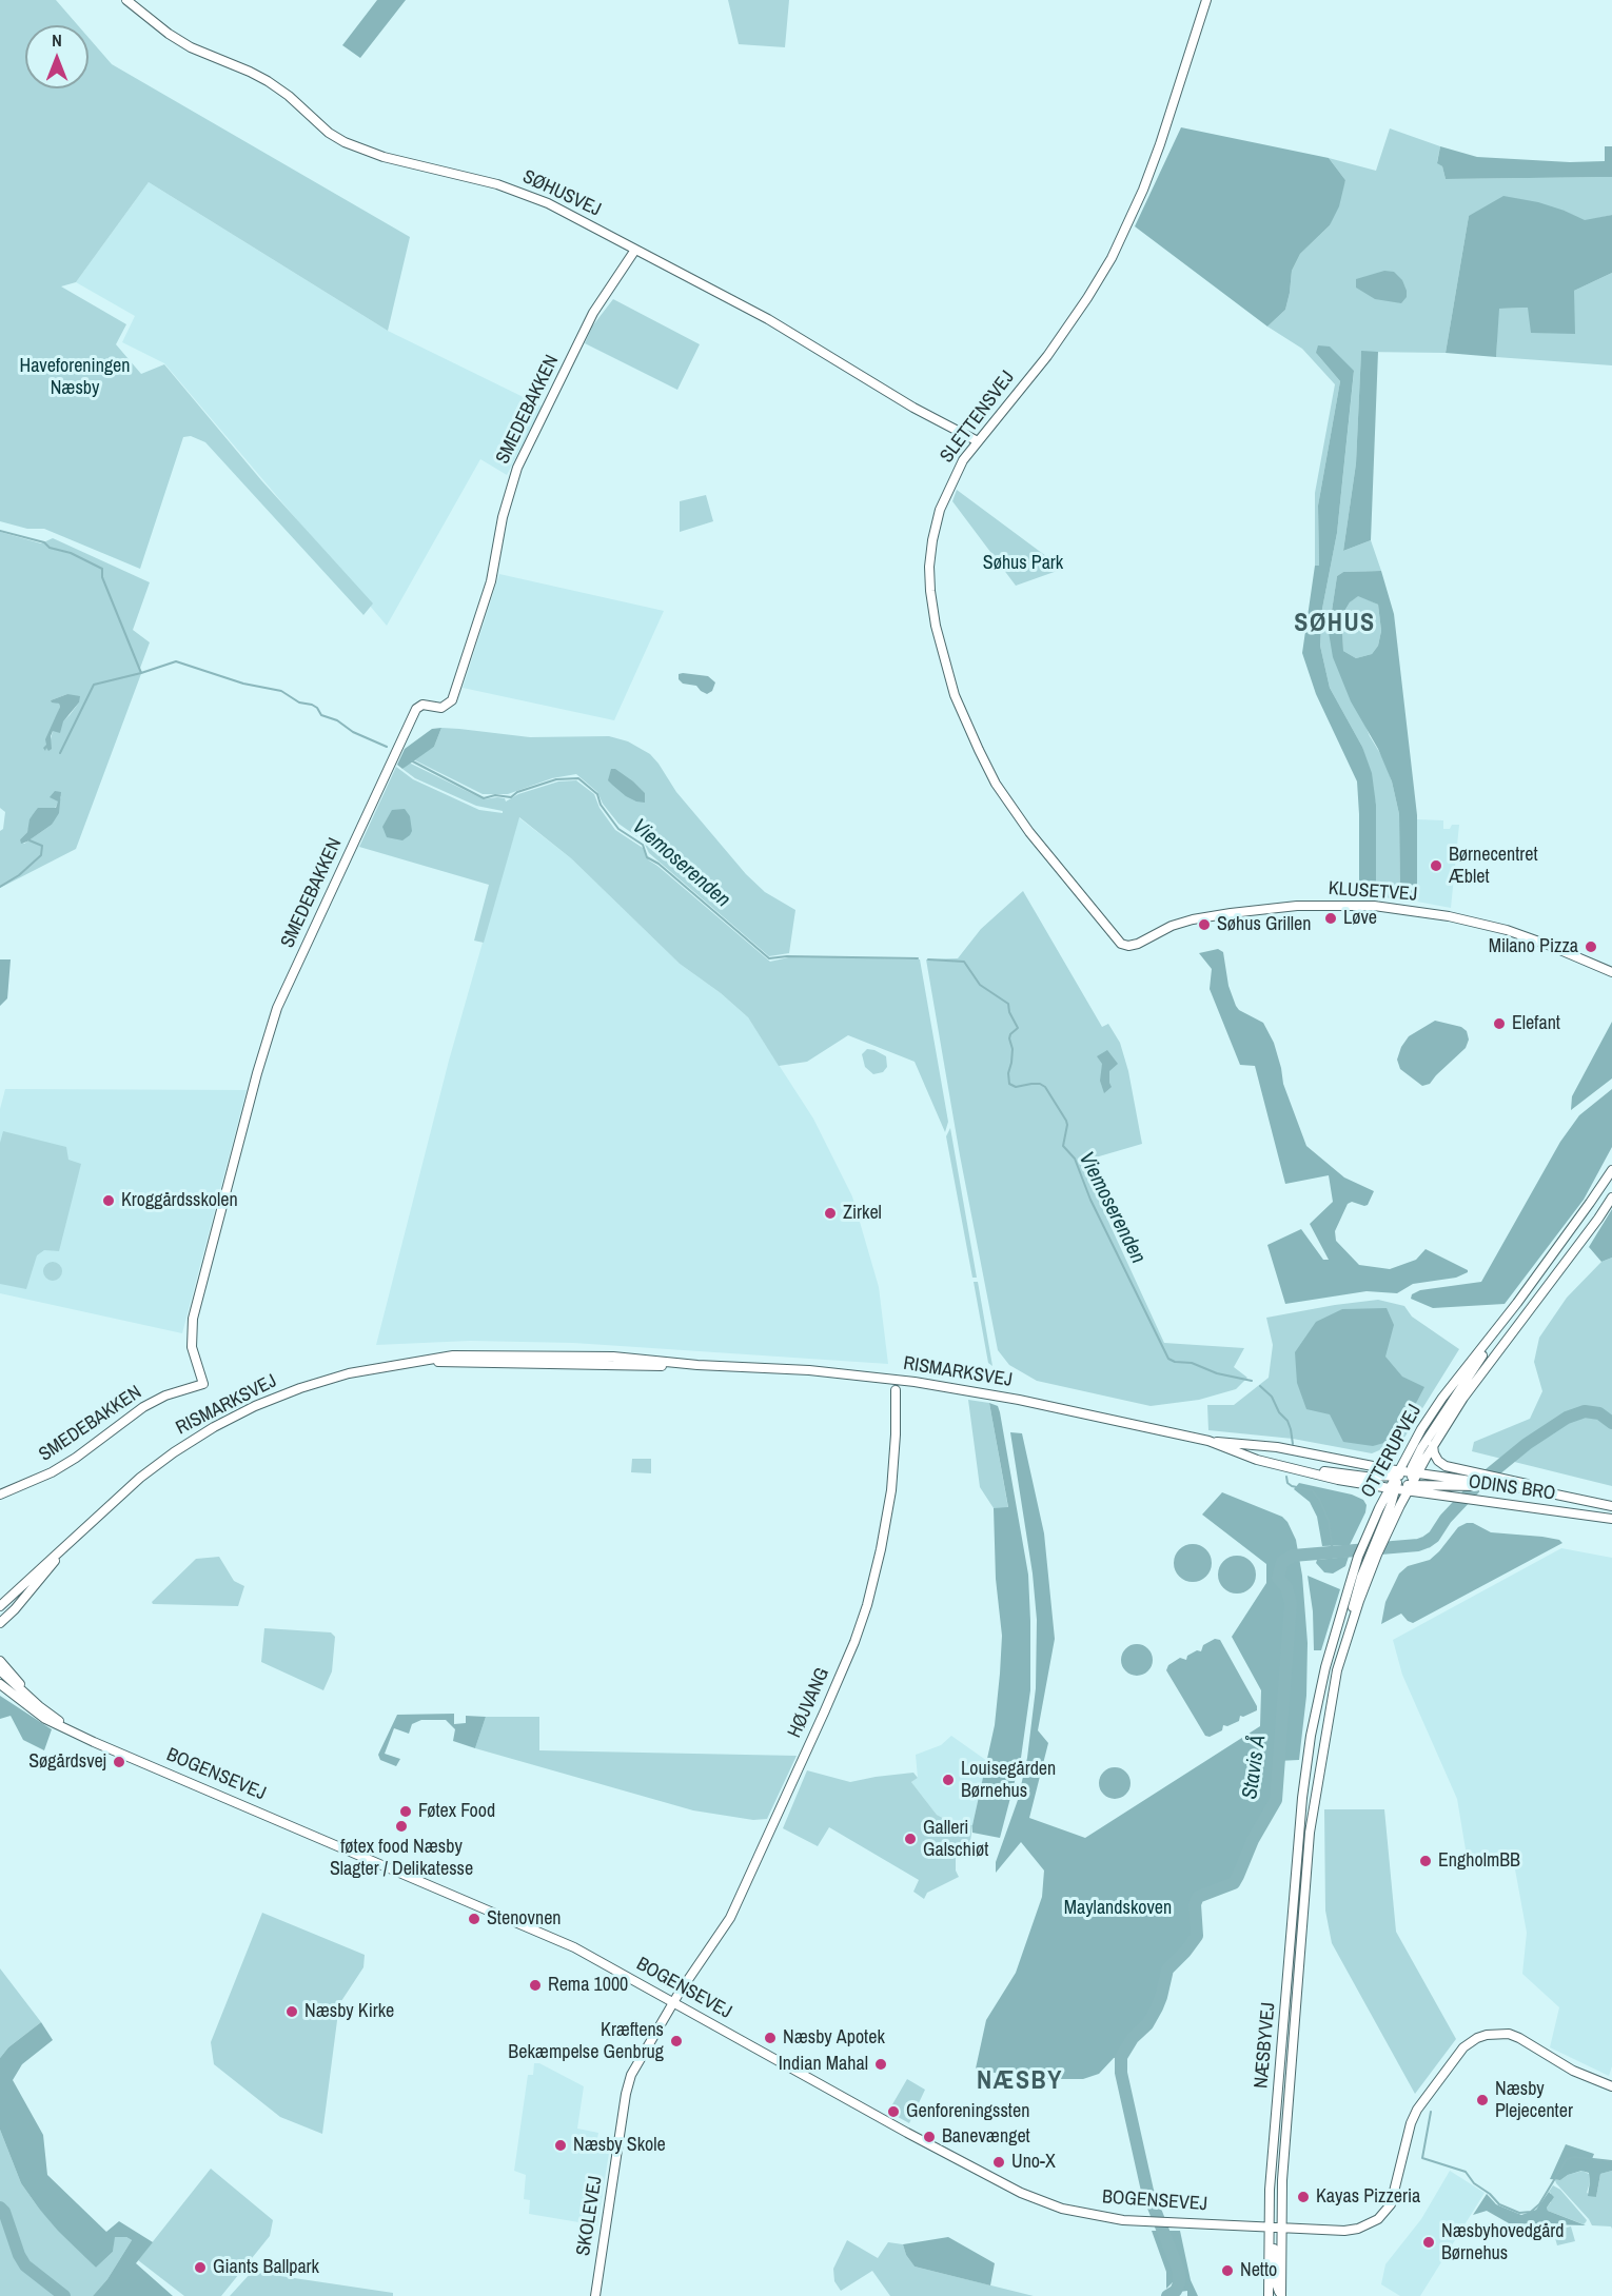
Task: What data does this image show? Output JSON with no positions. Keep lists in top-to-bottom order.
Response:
{
  "streets": {
    "street": [
      "SØHUSVEJ",
      "SMEDEBAKKEN",
      "SLETTENSVEJ",
      "KLUSETVEJ",
      "RISMARKSVEJ",
      "OTTERUPVEJ",
      "ODINS BRO",
      "HØJVANG",
      "BOGENSEVEJ",
      "NÆSBYVEJ",
      "SKOLEVEJ"
    ]
  },
  "crossings": [
    ["SØHUSVEJ", "SMEDEBAKKEN"],
    ["SØHUSVEJ", "SLETTENSVEJ"],
    ["SLETTENSVEJ", "KLUSETVEJ"],
    ["RISMARKSVEJ", "OTTERUPVEJ"],
    ["RISMARKSVEJ", "ODINS BRO"],
    ["OTTERUPVEJ", "ODINS BRO"],
    ["OTTERUPVEJ", "NÆSBYVEJ"],
    ["HØJVANG", "BOGENSEVEJ"],
    ["HØJVANG", "SKOLEVEJ"],
    ["BOGENSEVEJ", "NÆSBYVEJ"],
    ["BOGENSEVEJ", "SKOLEVEJ"]
  ],
  "districts": ["SØHUS", "NÆSBY"],
  "water": ["Viemoserenden", "Stavis Å"],
  "parks": ["Haveforeningen Næsby", "Søhus Park", "Maylandskoven"],
  "places": [
    "Børnecentret Æblet",
    "Løve",
    "Søhus Grillen",
    "Milano Pizza",
    "Elefant",
    "Kroggårdsskolen",
    "Zirkel",
    "Søgårdsvej",
    "Louisegården Børnehus",
    "Føtex Food",
    "føtex food Næsby Slagter / Delikatesse",
    "Galleri Galschiøt",
    "EngholmBB",
    "Stenovnen",
    "Rema 1000",
    "Næsby Kirke",
    "Næsby Apotek",
    "Kræftens Bekæmpelse Genbrug",
    "Indian Mahal",
    "Næsby Plejecenter",
    "Genforeningssten",
    "Banevænget",
    "Næsby Skole",
    "Uno-X",
    "Kayas Pizzeria",
    "Næsbyhovedgård Børnehus",
    "Giants Ballpark",
    "Netto"
  ],
  "north": "top"
}
